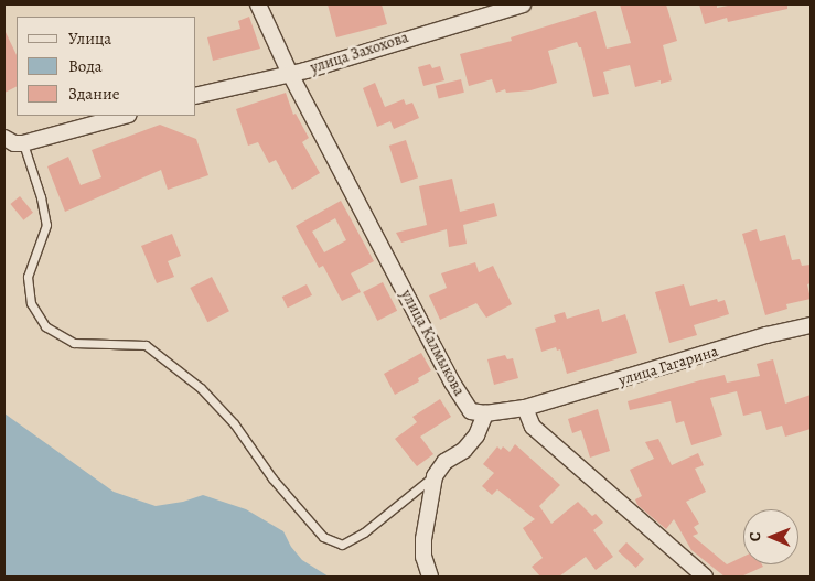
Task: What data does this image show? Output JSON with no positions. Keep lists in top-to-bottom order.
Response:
{
  "streets": {
    "street": ["улица Захохова", "улица Калмыкова", "улица Гагарина"]
  },
  "crossings": [
    ["улица Захохова", "улица Калмыкова"]
  ],
  "legend": ["Улица", "Вода", "Здание"],
  "north": "left"
}
